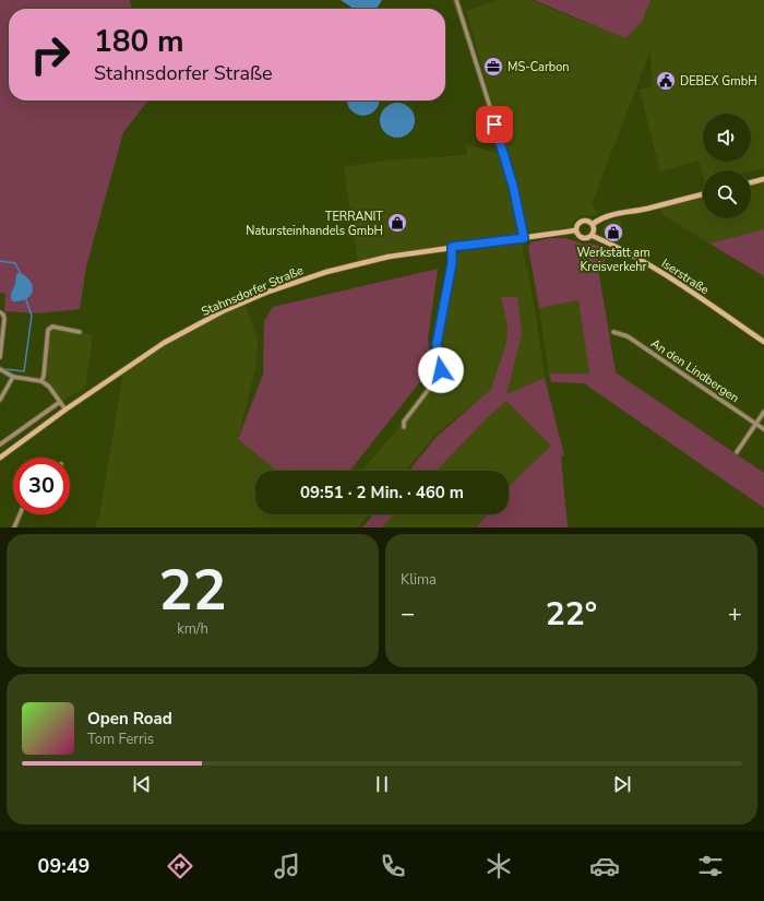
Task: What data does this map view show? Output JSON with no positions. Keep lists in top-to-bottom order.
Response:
{
  "streets": {
    "street": ["Iserstraße", "Stahnsdorfer Straße", "An den Lindbergen"]
  },
  "crossings": [
    ["Iserstraße", "Stahnsdorfer Straße"]
  ],
  "places": {
    "office": ["MS-Carbon"],
    "public building": ["DEBEX GmbH"],
    "shop": ["TERRANIT Natursteinhandels GmbH", "Werkstatt am Kreisverkehr"]
  },
  "page": {
    "turn": ["180 m", "Stahnsdorfer Straße"],
    "limit": "30",
    "trip": "09:51 · 2 Min. · 460 m",
    "tile": [
      ["22", "km/h"],
      "Klima"
    ],
    "heat": ["−", "22°", "+"],
    "song": ["Open Road", "Tom Ferris"],
    "tabs": "09:49"
  }
}
